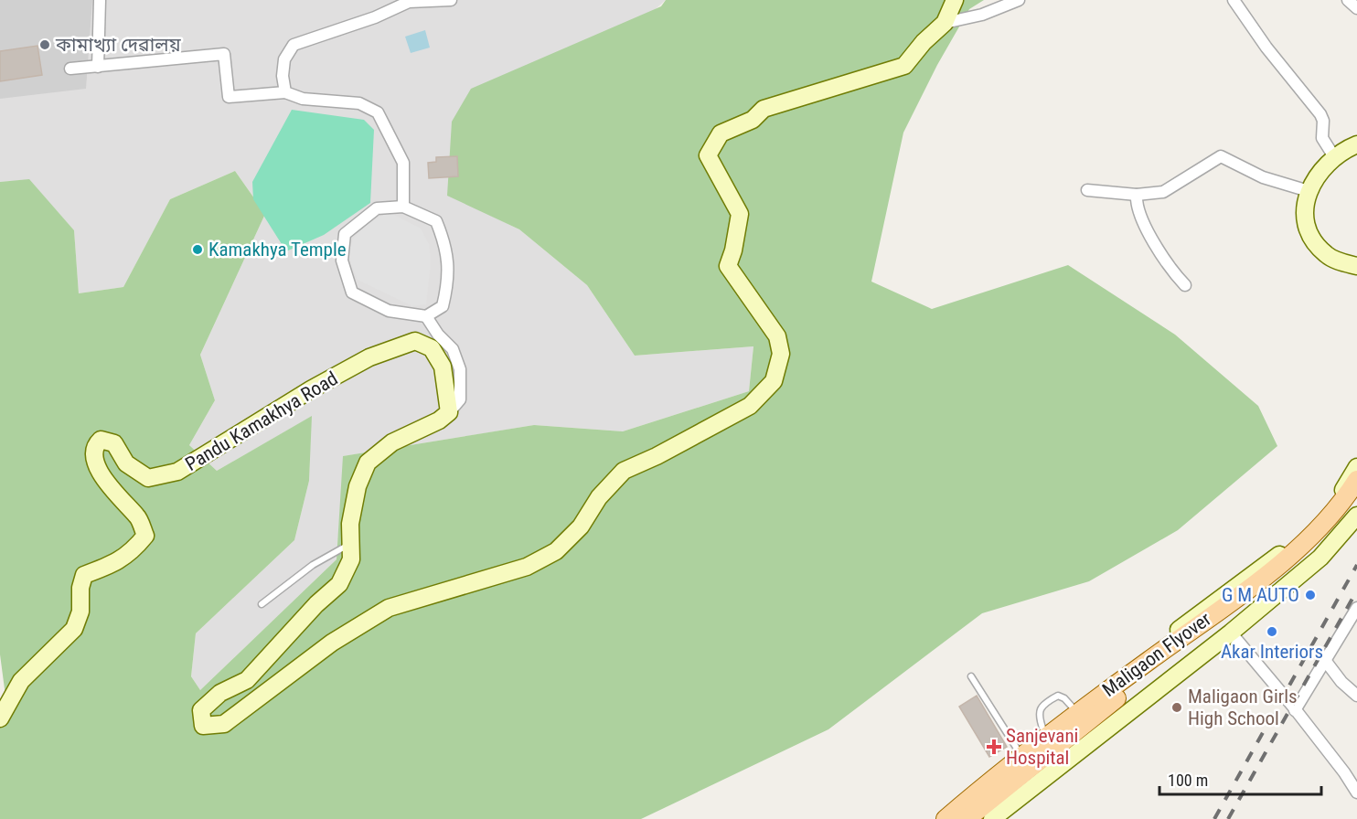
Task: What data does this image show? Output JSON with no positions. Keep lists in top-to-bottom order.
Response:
{
  "streets": {
    "main road": ["Maligaon Flyover"],
    "street": ["Pandu Kamakhya Road"]
  },
  "places": {
    "other": [
      "কামাখ্যা দেৱালয়",
      "Kamakhya Temple",
      "G M AUTO",
      "Akar Interiors",
      "Maligaon Girls High School"
    ],
    "health": ["Sanjevani Hospital"]
  },
  "scale_bar": "100 m"
}
